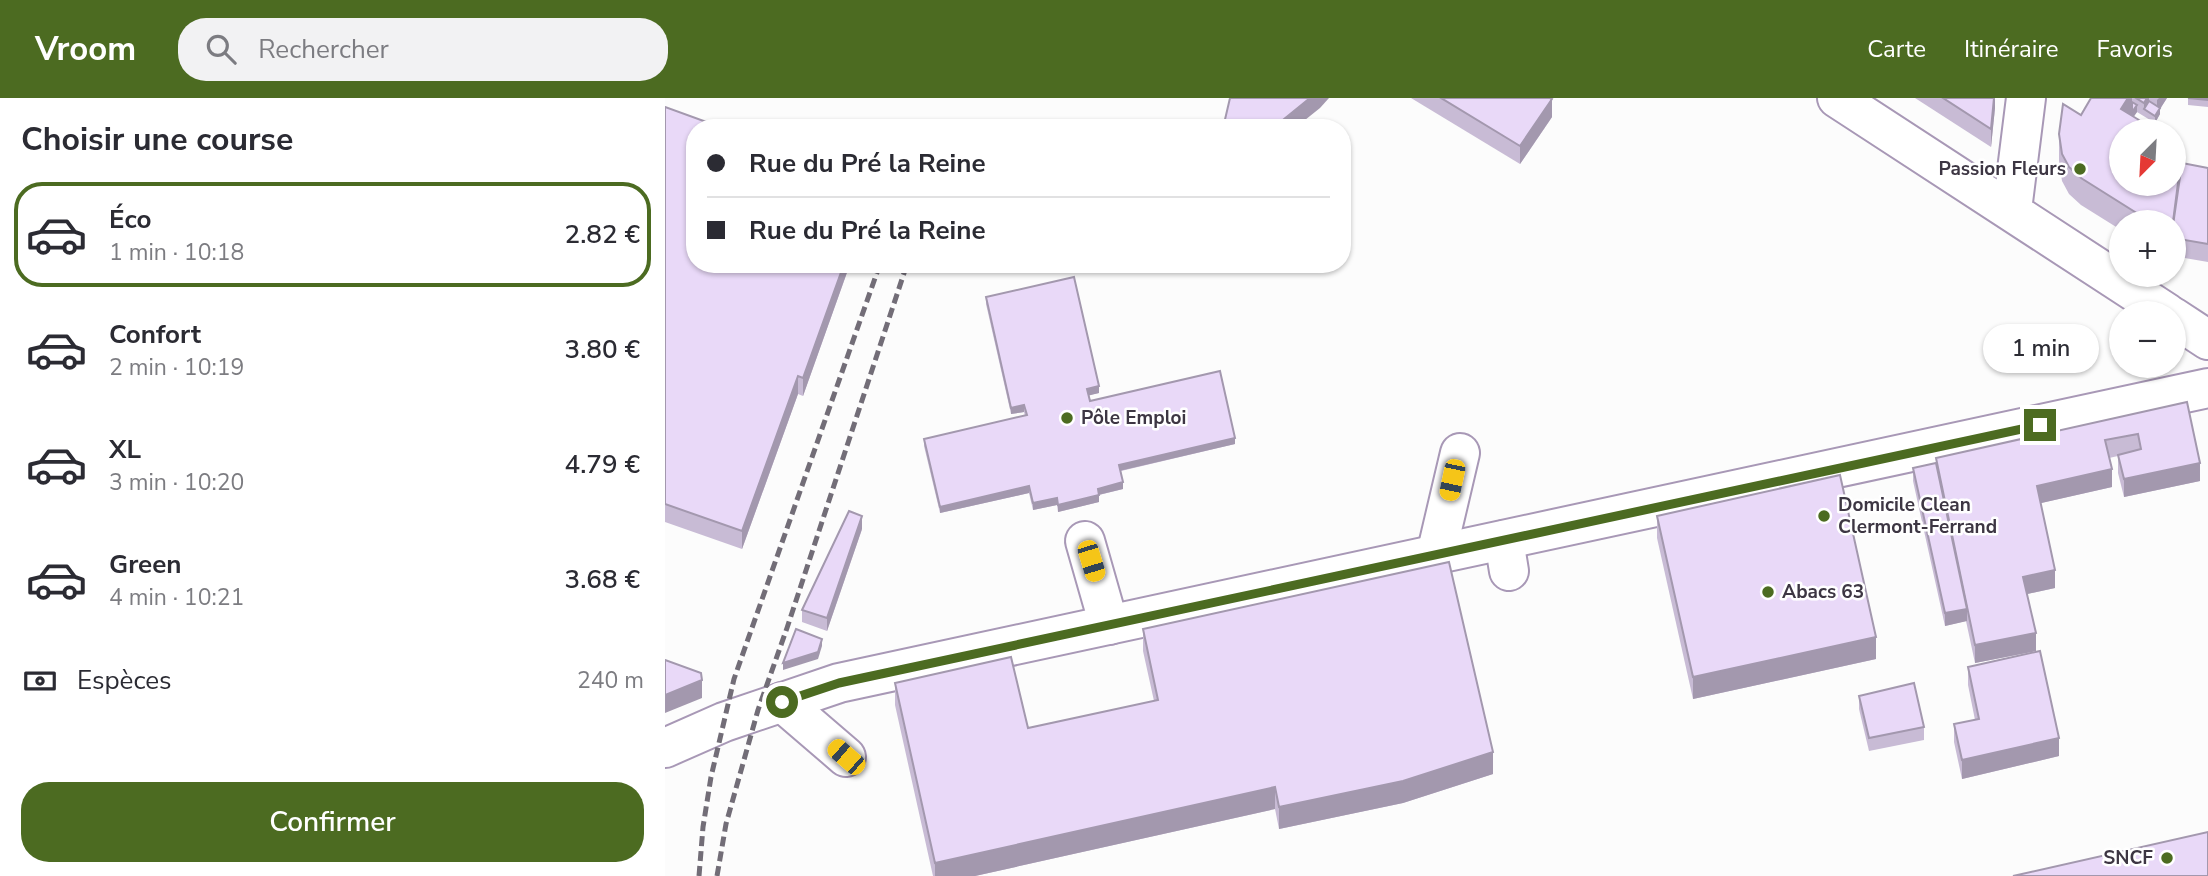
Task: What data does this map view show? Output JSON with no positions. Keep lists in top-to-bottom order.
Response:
{
  "places": [
    "Passion Fleurs",
    "Pôle Emploi",
    "Domicile Clean Clermont-Ferrand",
    "Abacs 63",
    "SNCF"
  ],
  "north": "bottom left",
  "page": {
    "header": "Vroom",
    "search": "Rechercher",
    "nav": ["Carte", "Itinéraire", "Favoris"],
    "heading": "Choisir une course",
    "map_buttons": ["+", "−"],
    "banner": ["Rue du Pré la Reine", "Rue du Pré la Reine"],
    "list": [
      {
        "name": "Éco",
        "note": "1 min · 10:18",
        "value": "2.82 €"
      },
      {
        "name": "Confort",
        "note": "2 min · 10:19",
        "value": "3.80 €"
      },
      {
        "name": "XL",
        "note": "3 min · 10:20",
        "value": "4.79 €"
      },
      {
        "name": "Green",
        "note": "4 min · 10:21",
        "value": "3.68 €"
      }
    ],
    "bubble": "1 min",
    "pay": ["Espèces", "240 m"],
    "buttons": "Confirmer"
  }
}
